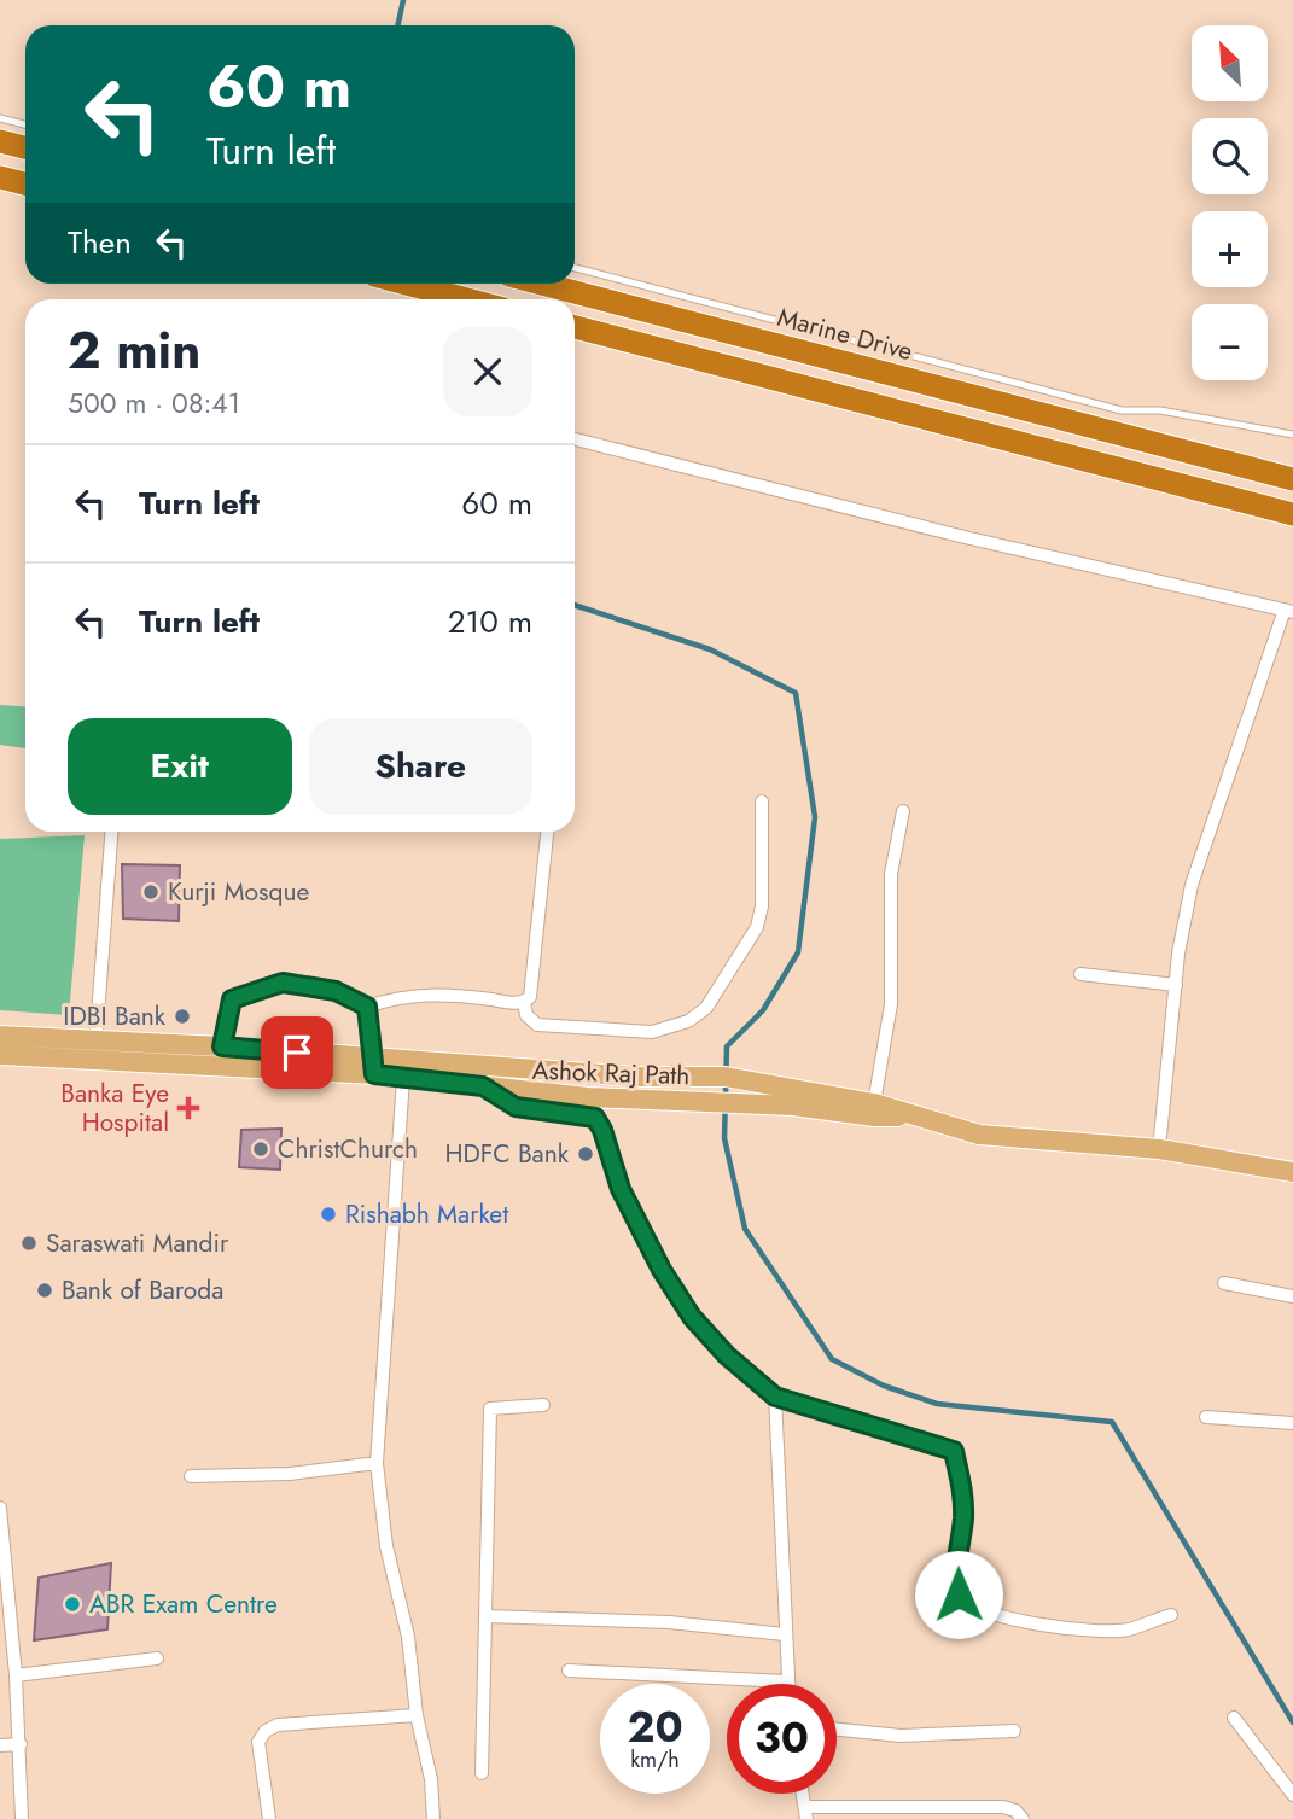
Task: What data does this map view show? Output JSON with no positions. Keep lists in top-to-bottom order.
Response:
{
  "streets": {
    "highway": ["Marine Drive"],
    "main road": ["Ashok Raj Path"]
  },
  "places": {
    "other": [
      "Kurji Mosque",
      "IDBI Bank",
      "ChristChurch",
      "HDFC Bank",
      "Rishabh Market",
      "Saraswati Mandir",
      "Bank of Baroda",
      "ABR Exam Centre"
    ],
    "health": ["Banka Eye Hospital"]
  },
  "north": "top left",
  "page": {
    "map_buttons": ["+", "−"],
    "turn": ["60 m", "Turn left"],
    "then": "Then",
    "heading": ["2 min", "500 m · 08:41"],
    "list": [
      {
        "name": "Turn left",
        "value": "60 m"
      },
      {
        "name": "Turn left",
        "value": "210 m"
      }
    ],
    "buttons": ["Exit", "Share"],
    "speed": "20 km/h",
    "limit": "30"
  }
}
